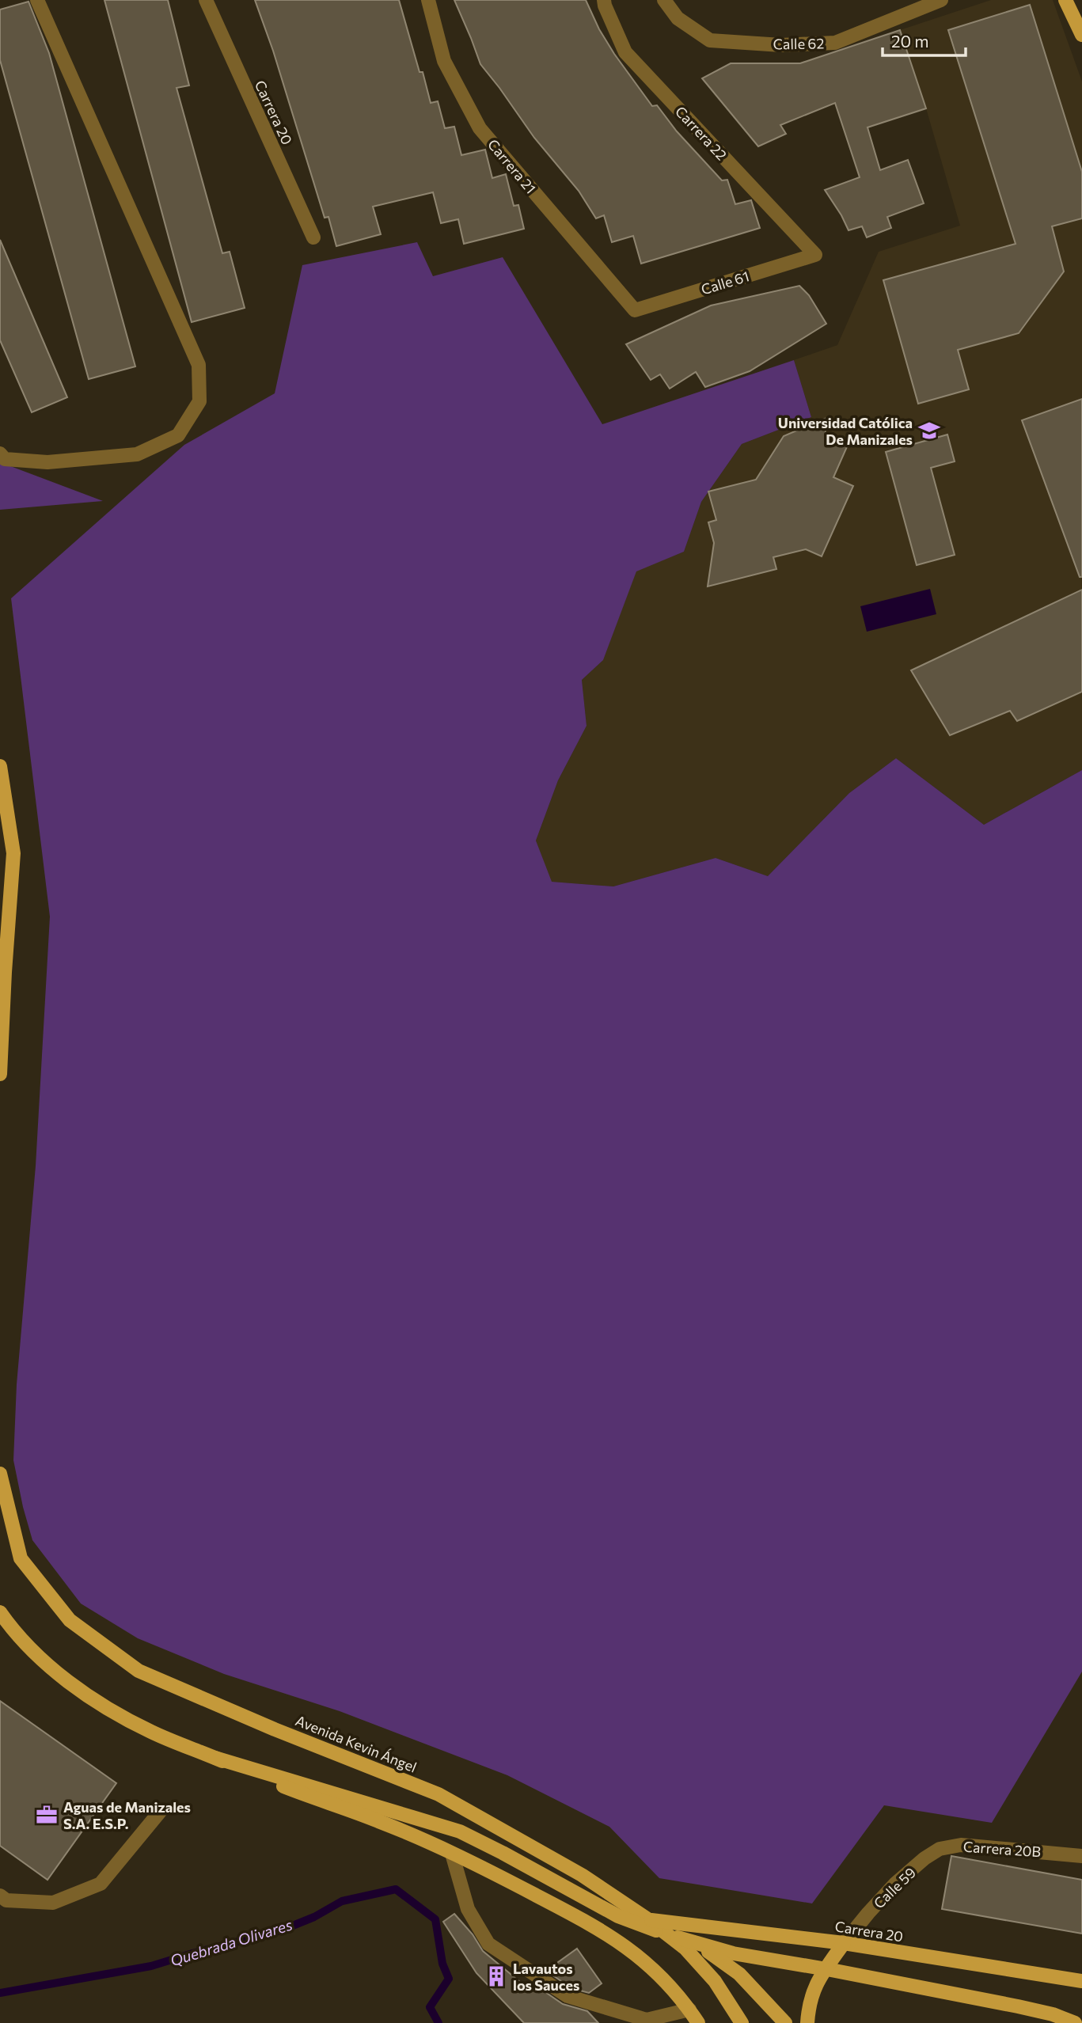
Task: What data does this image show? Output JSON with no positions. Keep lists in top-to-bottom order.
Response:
{
  "streets": {
    "main road": ["Carrera 20", "Avenida Kevin Ángel"],
    "street": [
      "Calle 62",
      "Carrera 22",
      "Carrera 21",
      "Calle 61",
      "Carrera 20B",
      "Calle 59"
    ]
  },
  "crossings": [
    ["Carrera 20", "Avenida Kevin Ángel"],
    ["Carrera 20", "Calle 59"],
    ["Carrera 22", "Calle 61"],
    ["Carrera 21", "Calle 61"],
    ["Carrera 20B", "Calle 59"]
  ],
  "water": ["Quebrada Olivares"],
  "places": {
    "school or university": ["Universidad Católica De Manizales"],
    "office": ["Aguas de Manizales S.A. E.S.P."],
    "building": ["Lavautos los Sauces"]
  },
  "scale_bar": "20 m"
}
